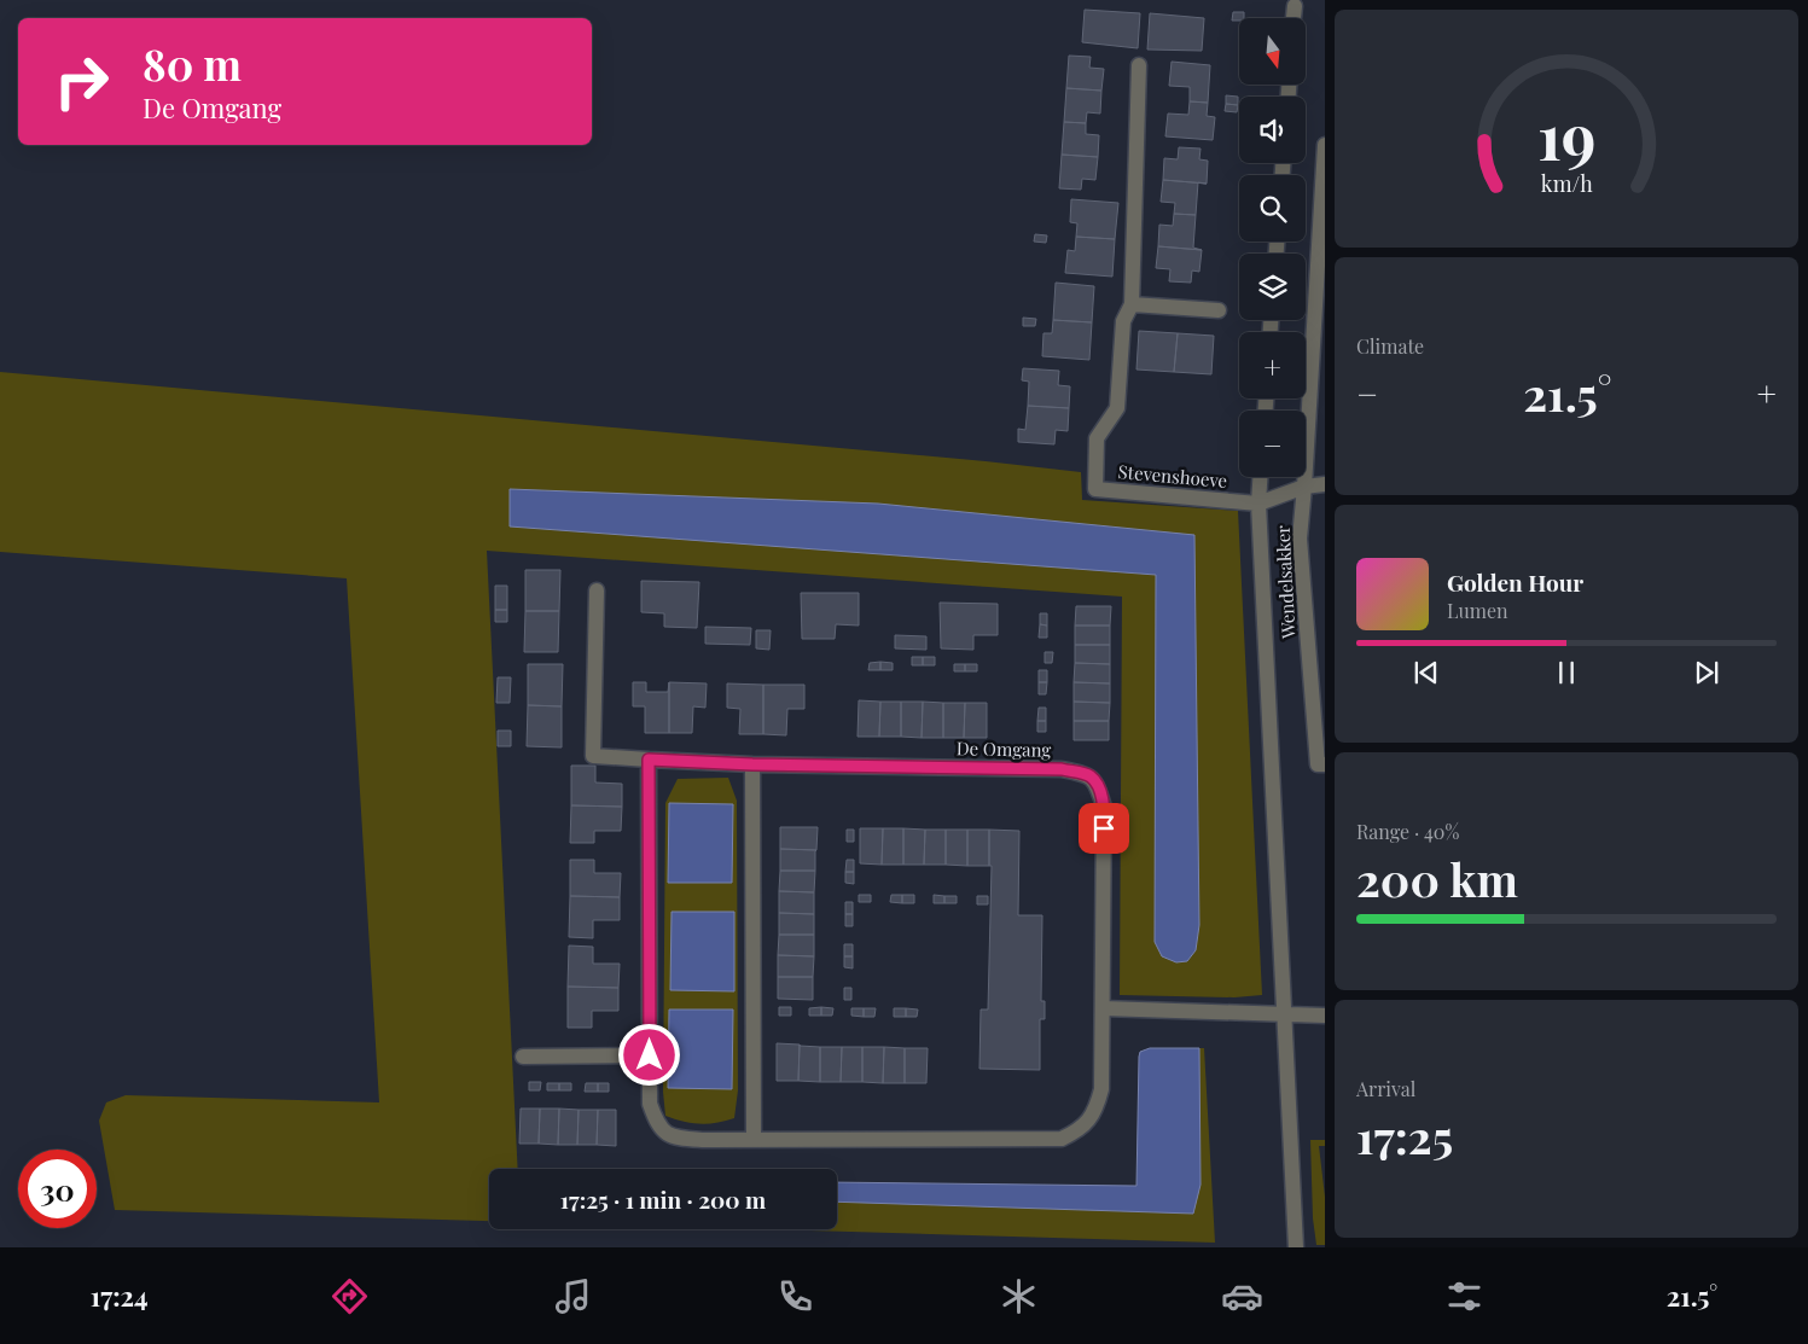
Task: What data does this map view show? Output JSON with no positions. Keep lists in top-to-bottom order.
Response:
{
  "streets": {
    "street": ["Stevenshoeve", "Wendelsakker", "De Omgang"]
  },
  "north": "bottom",
  "page": {
    "map_buttons": ["+", "−"],
    "turn": ["80 m", "De Omgang"],
    "tile": [
      "Climate",
      ["Range · 40%", "200 km"],
      ["Arrival", "17:25"]
    ],
    "heat": ["−", "21.5°", "+"],
    "song": ["Golden Hour", "Lumen"],
    "limit": "30",
    "trip": "17:25 · 1 min · 200 m",
    "tabs": ["17:24", "21.5°"],
    "gauge": ["19", "km/h"]
  }
}
